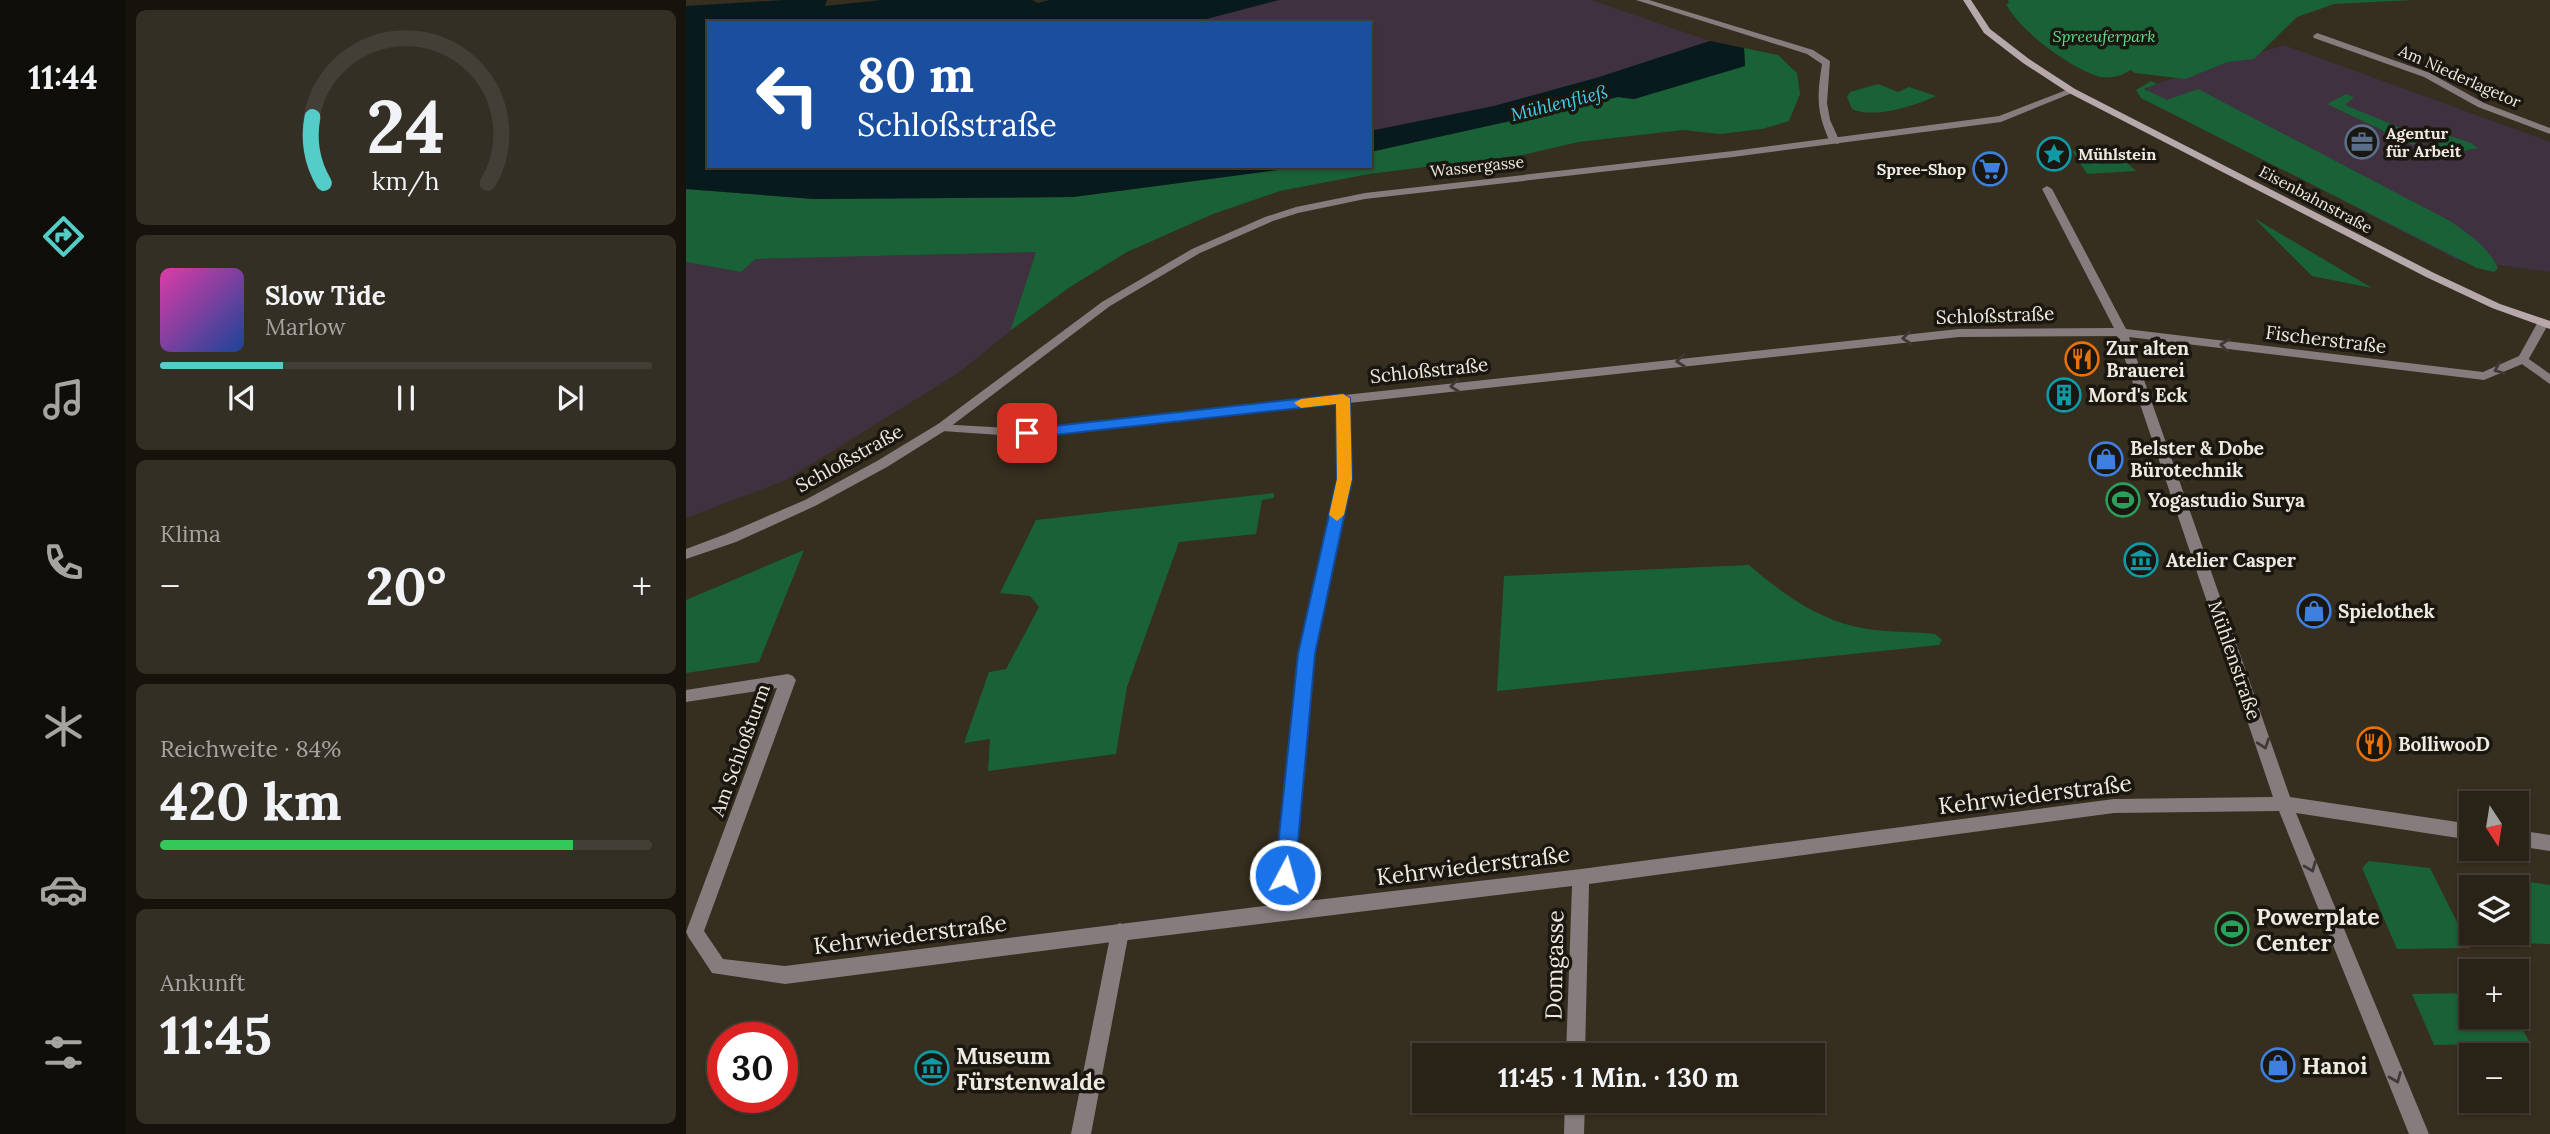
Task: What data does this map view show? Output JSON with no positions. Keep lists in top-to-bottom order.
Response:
{
  "streets": {
    "main road": ["Eisenbahnstraße"],
    "street": [
      "Am Niederlagetor",
      "Wassergasse",
      "Schloßstraße",
      "Fischerstraße",
      "Mühlenstraße",
      "Am Schloßturm",
      "Kehrwiederstraße",
      "Domgasse"
    ]
  },
  "crossings": [
    ["Wassergasse", "Eisenbahnstraße"],
    ["Wassergasse", "Schloßstraße"],
    ["Schloßstraße", "Fischerstraße"],
    ["Schloßstraße", "Mühlenstraße"],
    ["Fischerstraße", "Mühlenstraße"],
    ["Mühlenstraße", "Kehrwiederstraße"],
    ["Am Schloßturm", "Kehrwiederstraße"],
    ["Kehrwiederstraße", "Domgasse"]
  ],
  "one_way": ["Schloßstraße", "Fischerstraße", "Mühlenstraße"],
  "water": ["Mühlenfließ"],
  "parks": ["Spreeuferpark"],
  "places": {
    "office": ["Agentur für Arbeit"],
    "place": ["Mühlstein"],
    "supermarket": ["Spree-Shop"],
    "restaurant": ["Zur alten Brauerei", "BolliwooD"],
    "building": ["Mord's Eck"],
    "shop": ["Belster & Dobe Bürotechnik", "Spielothek", "Hanoi"],
    "sports": ["Yogastudio Surya", "Powerplate Center"],
    "museum": ["Atelier Casper", "Museum Fürstenwalde"]
  },
  "north": "bottom",
  "page": {
    "tabs": "11:44",
    "turn": ["80 m", "Schloßstraße"],
    "song": ["Slow Tide", "Marlow"],
    "tile": [
      "Klima",
      ["Reichweite · 84%", "420 km"],
      ["Ankunft", "11:45"]
    ],
    "heat": ["−", "20°", "+"],
    "map_buttons": ["+", "−"],
    "limit": "30",
    "trip": "11:45 · 1 Min. · 130 m",
    "gauge": ["24", "km/h"]
  }
}
